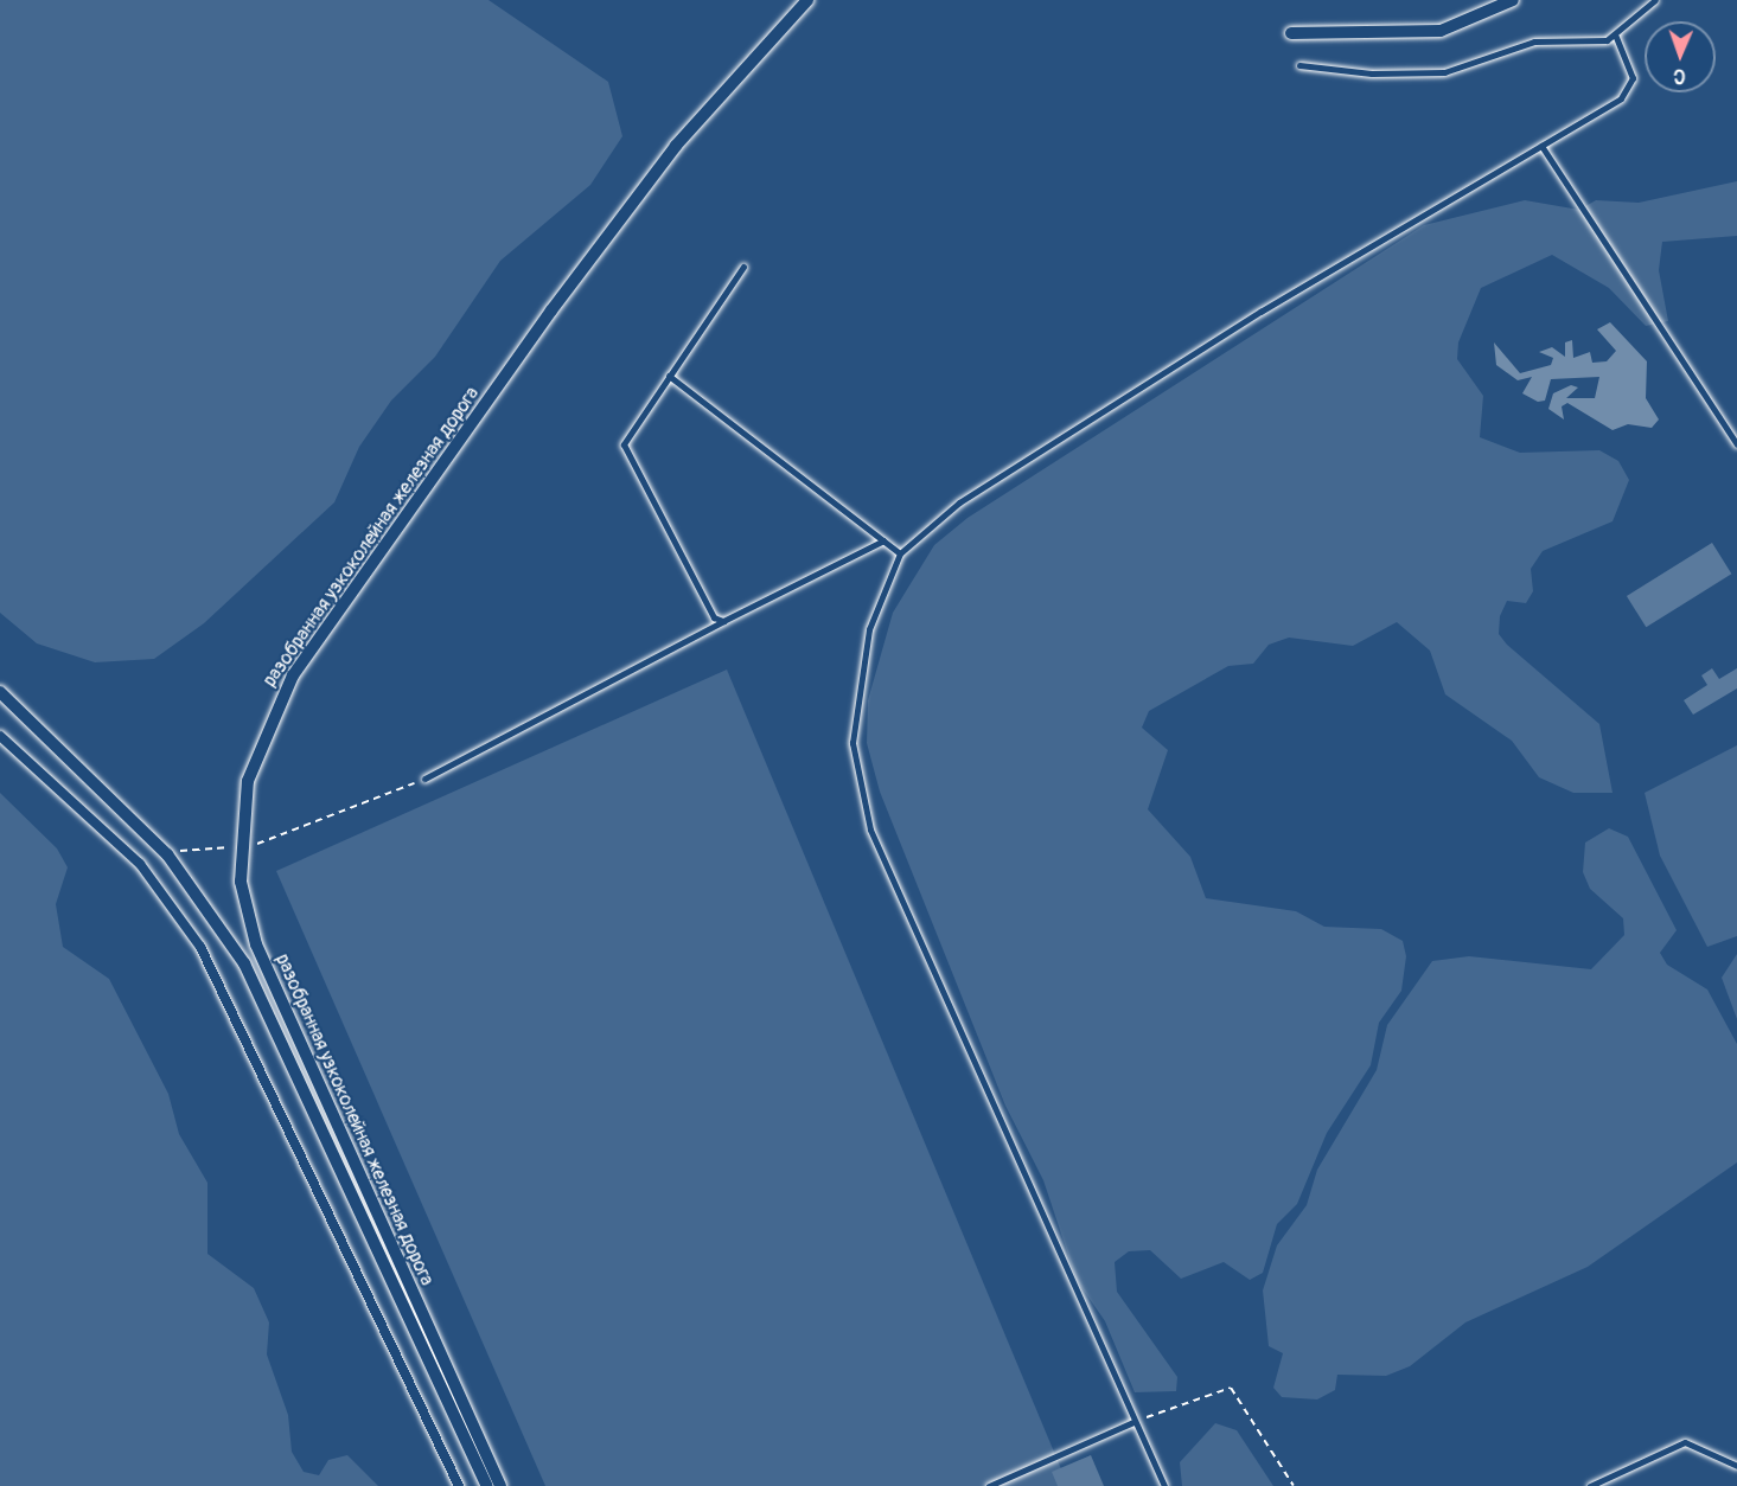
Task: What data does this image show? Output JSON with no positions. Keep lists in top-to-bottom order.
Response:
{
  "streets": {
    "street": ["разобранная узкоколейная железная дорога"]
  },
  "north": "bottom"
}
